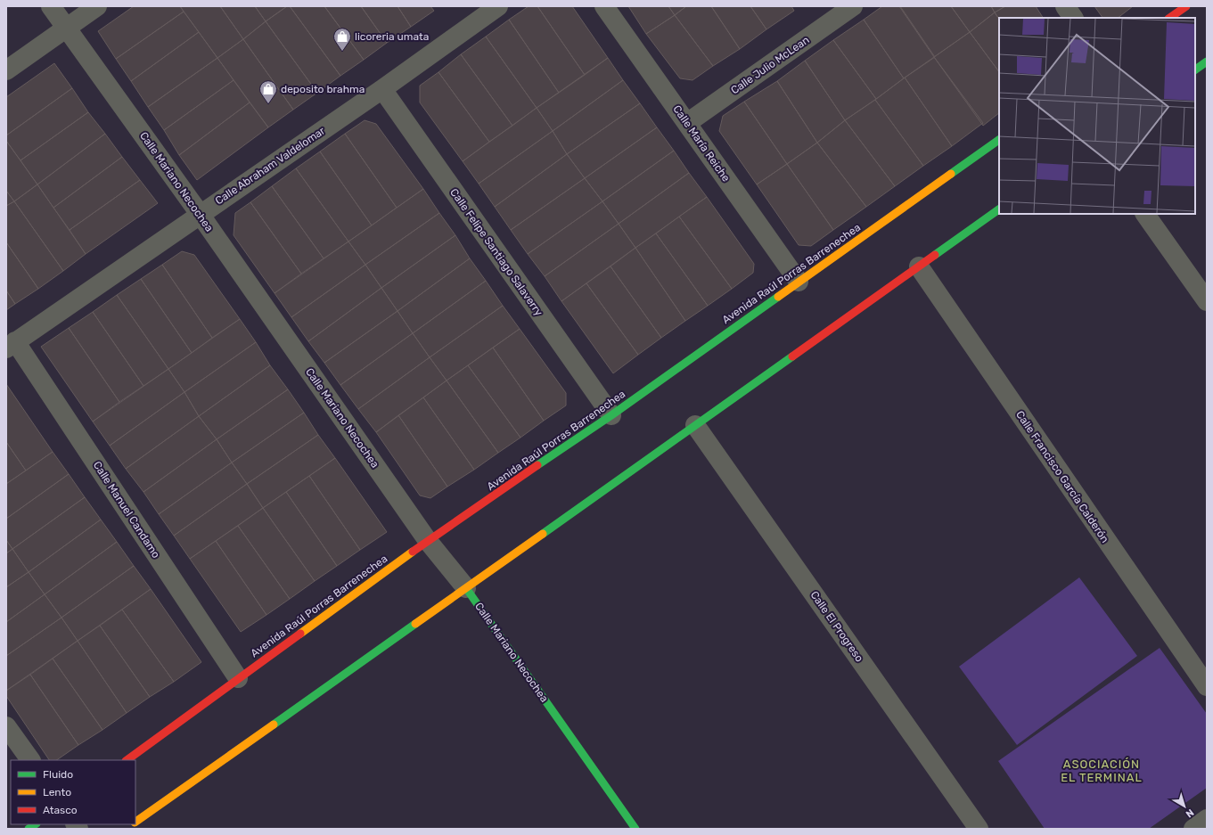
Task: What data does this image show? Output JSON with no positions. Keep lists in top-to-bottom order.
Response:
{
  "streets": {
    "street": [
      "Calle Julio McLean",
      "Calle María Reiche",
      "Calle Abraham Valdelomar",
      "Calle Mariano Necochea",
      "Calle Felipe Santiago Salaverry",
      "Avenida Raúl Porras Barrenechea",
      "Calle Francisco García Calderón",
      "Calle Manuel Candamo",
      "Calle El Progreso"
    ]
  },
  "crossings": [
    ["Calle Julio McLean", "Calle María Reiche"],
    ["Calle María Reiche", "Avenida Raúl Porras Barrenechea"],
    ["Calle Abraham Valdelomar", "Calle Mariano Necochea"],
    ["Calle Abraham Valdelomar", "Calle Felipe Santiago Salaverry"],
    ["Calle Abraham Valdelomar", "Calle Manuel Candamo"],
    ["Calle Mariano Necochea", "Avenida Raúl Porras Barrenechea"],
    ["Calle Felipe Santiago Salaverry", "Avenida Raúl Porras Barrenechea"],
    ["Avenida Raúl Porras Barrenechea", "Calle Manuel Candamo"]
  ],
  "districts": ["ASOCIACIÓN EL TERMINAL"],
  "places": {
    "shop": ["licoreria umata", "deposito brahma"]
  },
  "legend": ["Fluido", "Lento", "Atasco"],
  "north": "bottom right"
}
